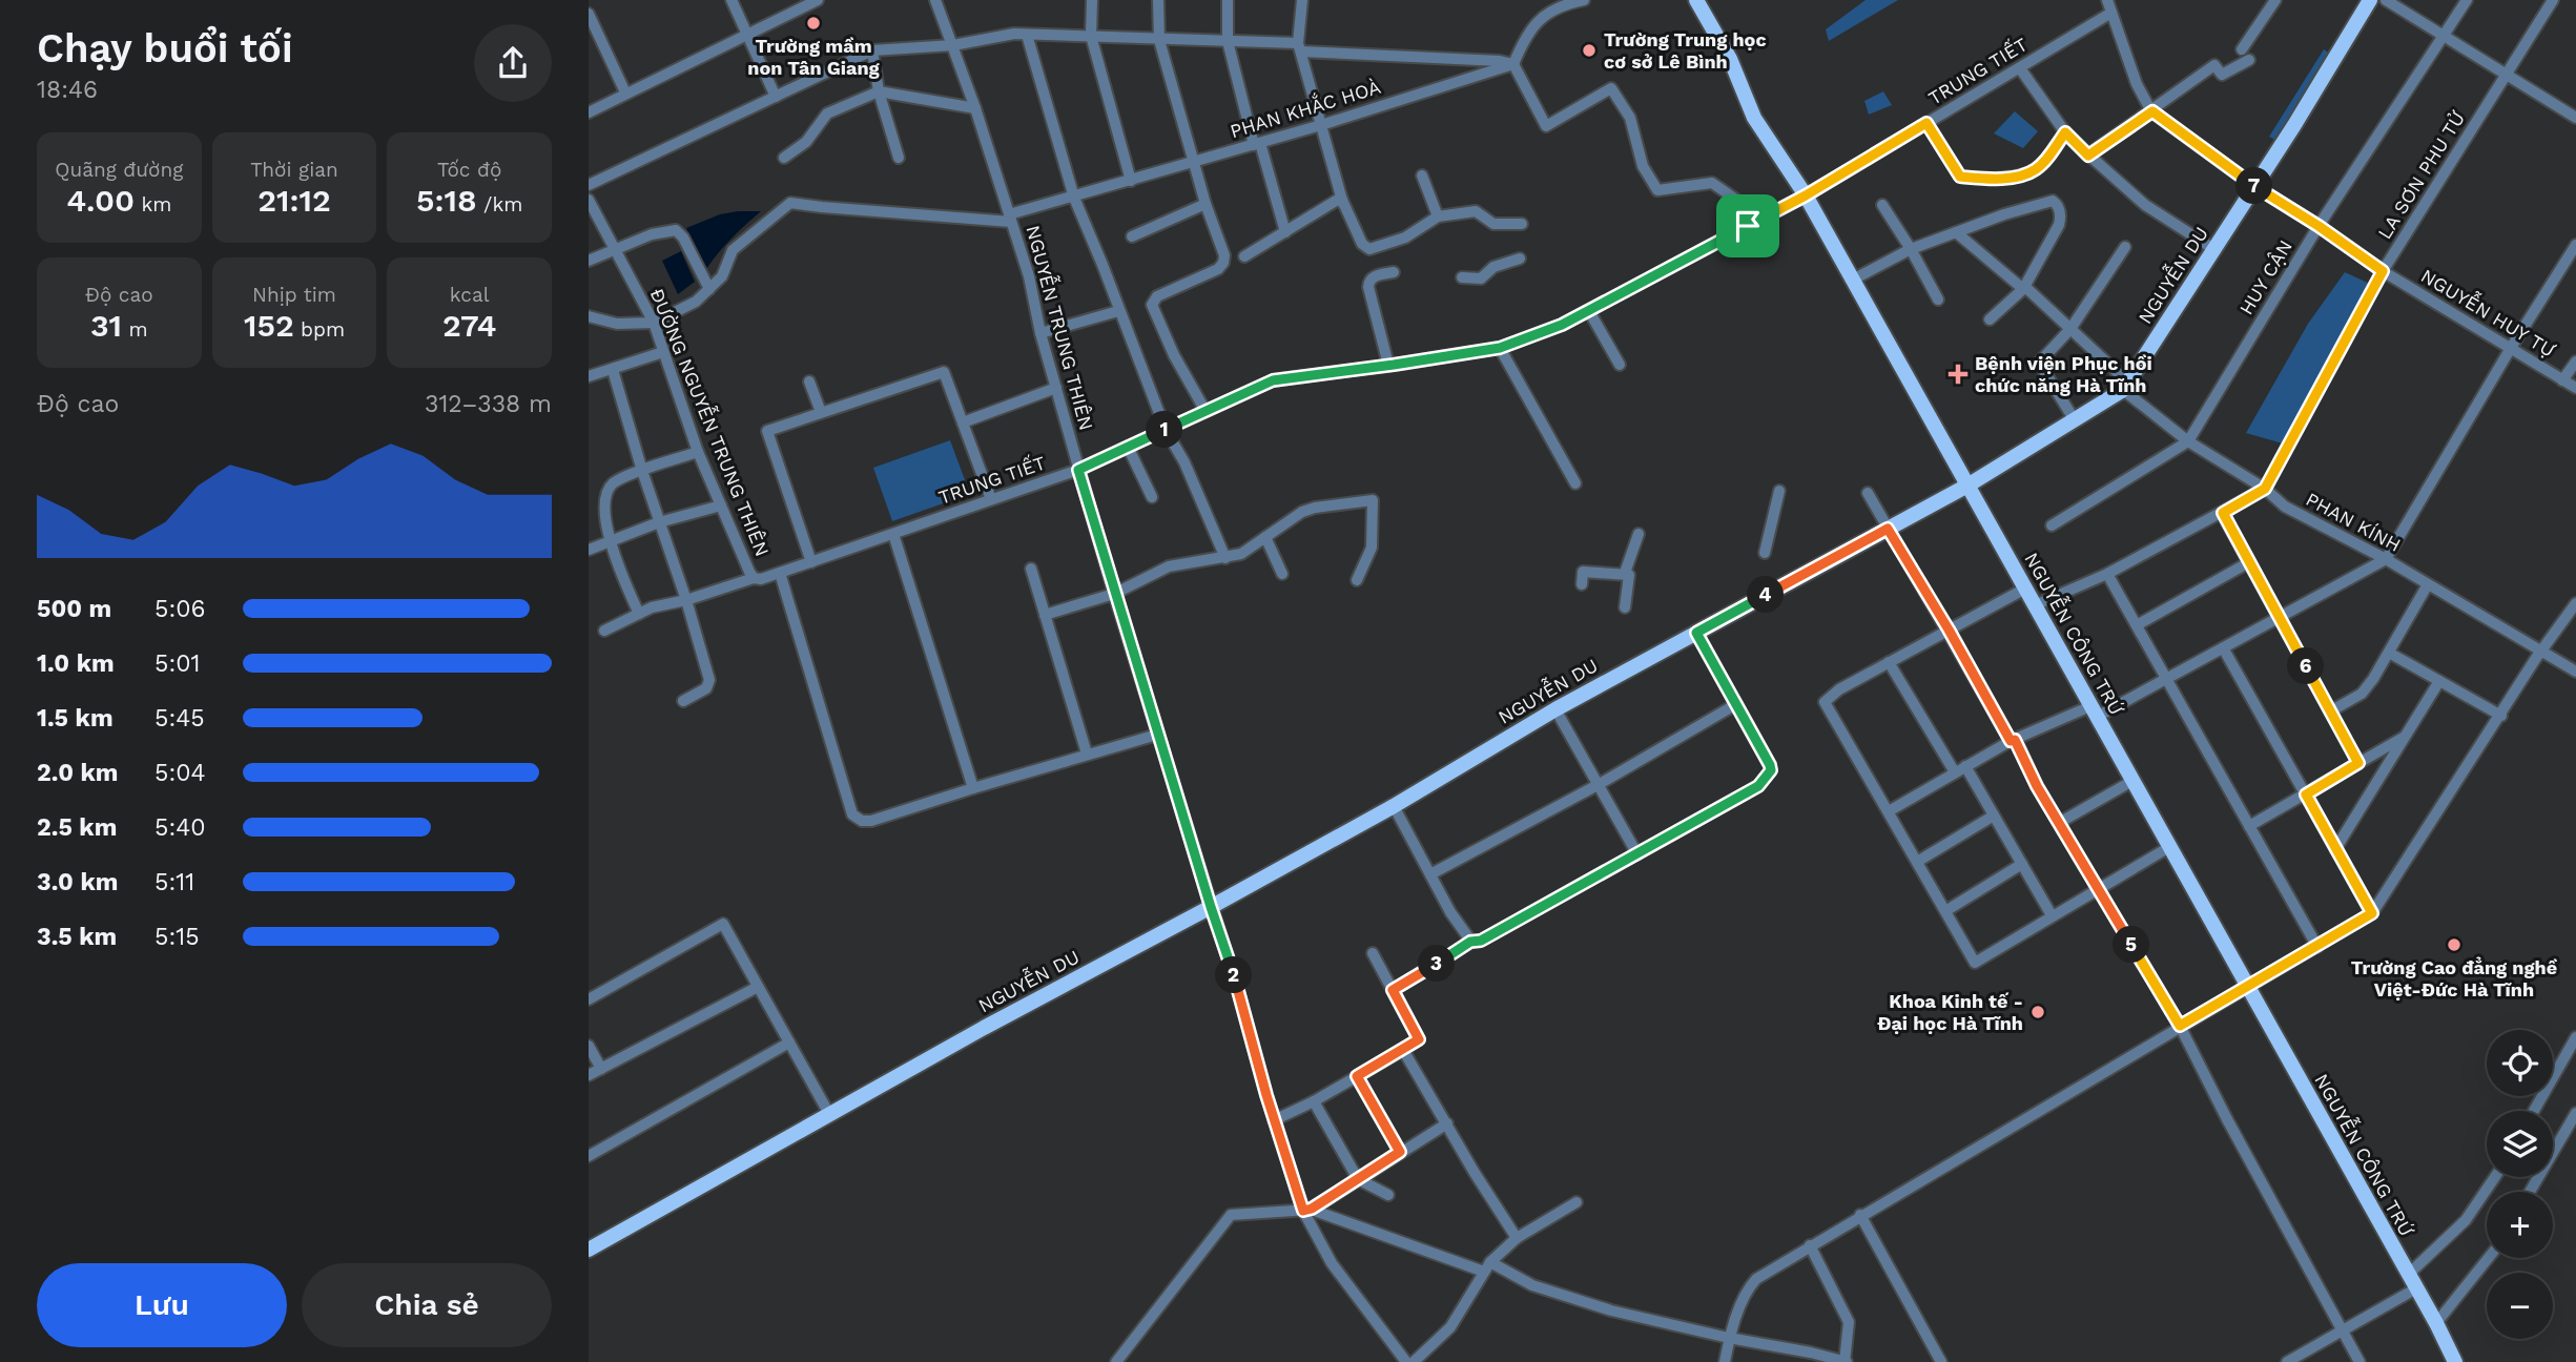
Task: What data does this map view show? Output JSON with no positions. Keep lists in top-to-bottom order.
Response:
{
  "streets": {
    "main road": ["NGUYỄN DU", "NGUYỄN CÔNG TRỨ"],
    "street": [
      "TRUNG TIẾT",
      "PHAN KHẮC HOÀ",
      "LA SƠN PHU TỬ",
      "HUY CẬN",
      "NGUYỄN HUY TỰ",
      "NGUYỄN TRUNG THIÊN",
      "ĐƯỜNG NGUYỄN TRUNG THIÊN",
      "PHAN KÍNH"
    ]
  },
  "crossings": [
    ["TRUNG TIẾT", "NGUYỄN HUY TỰ"],
    ["TRUNG TIẾT", "NGUYỄN TRUNG THIÊN"],
    ["TRUNG TIẾT", "ĐƯỜNG NGUYỄN TRUNG THIÊN"],
    ["TRUNG TIẾT", "NGUYỄN CÔNG TRỨ"],
    ["PHAN KHẮC HOÀ", "NGUYỄN TRUNG THIÊN"],
    ["LA SƠN PHU TỬ", "NGUYỄN HUY TỰ"],
    ["LA SƠN PHU TỬ", "PHAN KÍNH"],
    ["NGUYỄN DU", "NGUYỄN HUY TỰ"],
    ["NGUYỄN DU", "NGUYỄN TRUNG THIÊN"],
    ["NGUYỄN DU", "PHAN KÍNH"],
    ["NGUYỄN DU", "NGUYỄN CÔNG TRỨ"],
    ["HUY CẬN", "NGUYỄN HUY TỰ"],
    ["HUY CẬN", "PHAN KÍNH"]
  ],
  "places": {
    "other": [
      "Trường mầm non Tân Giang",
      "Trường Trung học cơ sở Lê Bình",
      "Trường Cao đẳng nghề Việt-Đức Hà Tĩnh",
      "Khoa Kinh tế - Đại học Hà Tĩnh"
    ],
    "health": ["Bệnh viện Phục hồi chức năng Hà Tĩnh"]
  },
  "page": {
    "heading": ["Chạy buổi tối", "18:46"],
    "stats": [
      ["Quãng đường", "4.00 km"],
      ["Thời gian", "21:12"],
      ["Tốc độ", "5:18 /km"],
      ["Độ cao", "31 m"],
      ["Nhịp tim", "152 bpm"],
      ["kcal", "274"]
    ],
    "pins": [
      "7",
      "1",
      "4",
      "6",
      "5",
      "3",
      "2"
    ],
    "chart": ["Độ cao", "312–338 m"],
    "list": [
      {
        "name": "500 m",
        "note": "5:06"
      },
      {
        "name": "1.0 km",
        "note": "5:01"
      },
      {
        "name": "1.5 km",
        "note": "5:45"
      },
      {
        "name": "2.0 km",
        "note": "5:04"
      },
      {
        "name": "2.5 km",
        "note": "5:40"
      },
      {
        "name": "3.0 km",
        "note": "5:11"
      },
      {
        "name": "3.5 km",
        "note": "5:15"
      }
    ],
    "map_buttons": ["+", "−"],
    "buttons": ["Lưu", "Chia sẻ"]
  }
}
